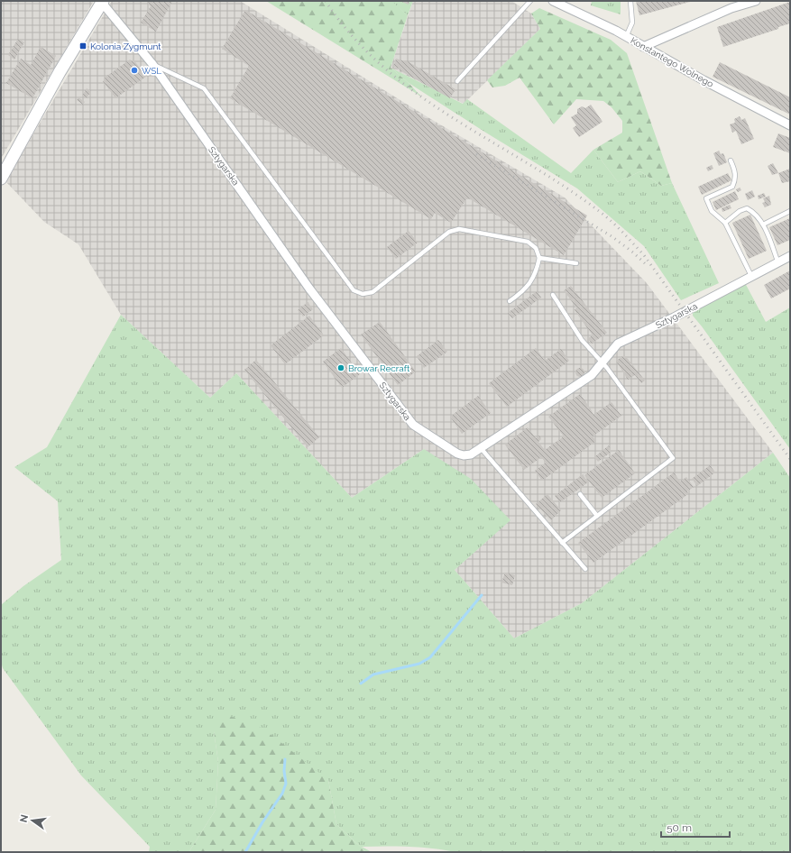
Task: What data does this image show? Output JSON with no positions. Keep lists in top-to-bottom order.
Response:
{
  "streets": {
    "street": ["Konstantego Wolnego", "Sztygarska"]
  },
  "places": {
    "transit": ["Kolonia Zygmunt"],
    "other": ["WSL", "Browar Recraft"]
  },
  "scale_bar": "50 m",
  "north": "left"
}
